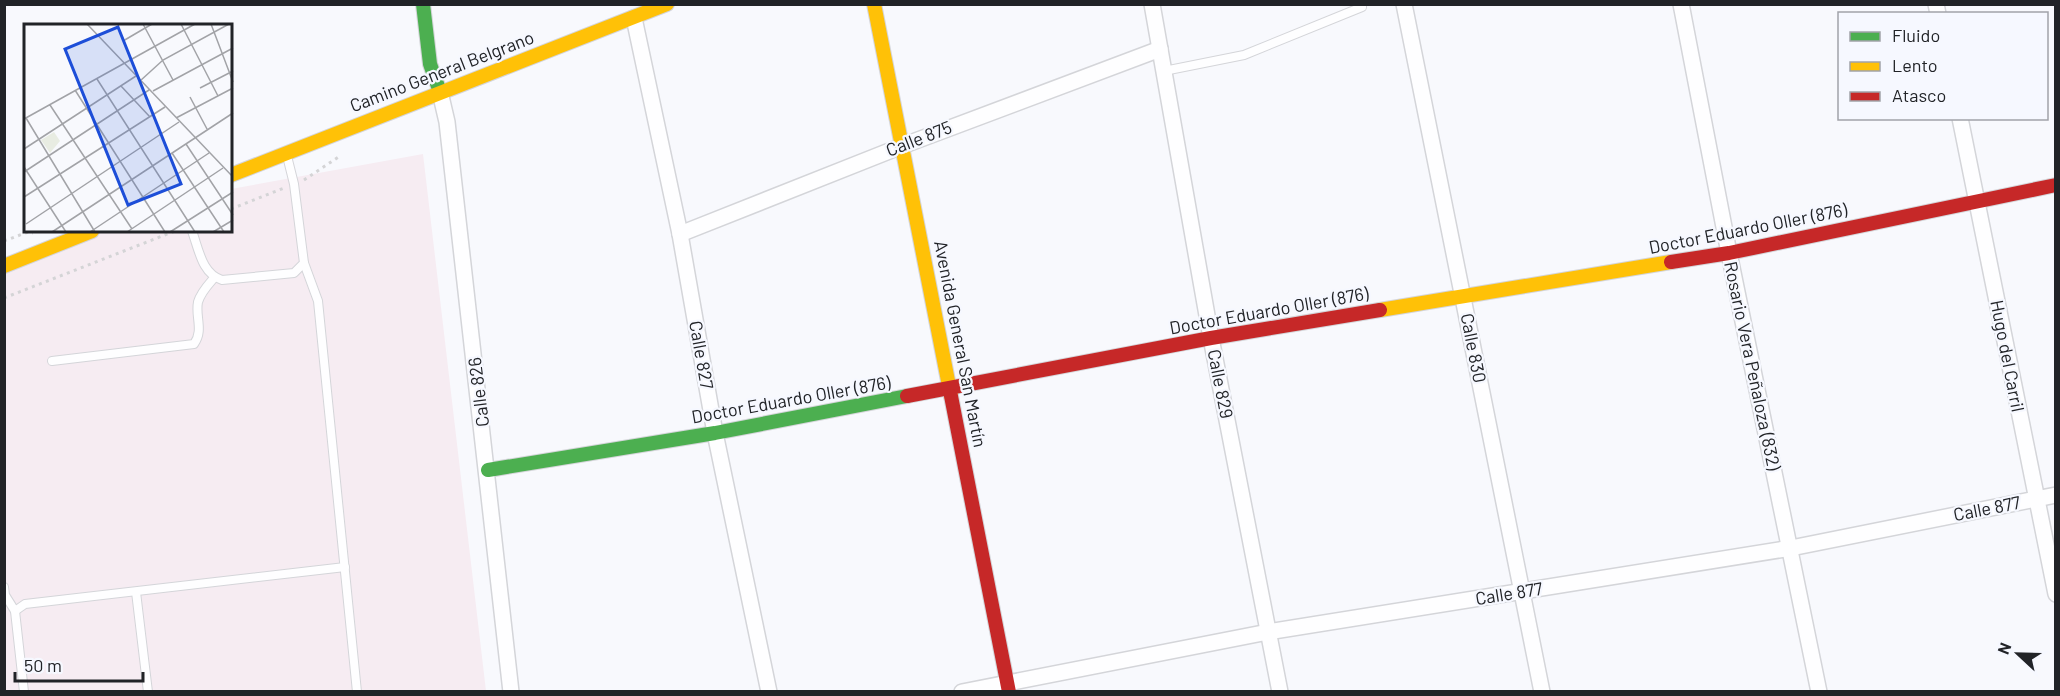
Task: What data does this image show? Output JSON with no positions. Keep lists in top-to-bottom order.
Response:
{
  "streets": {
    "street": [
      "Camino General Belgrano",
      "Calle 875",
      "Doctor Eduardo Oller (876)",
      "Avenida General San Martín",
      "Calle 830",
      "Calle 827",
      "Hugo del Carril",
      "Rosario Vera Peñaloza (832)",
      "Calle 829",
      "Calle 826",
      "Calle 877"
    ]
  },
  "crossings": [
    ["Camino General Belgrano", "Calle 827"],
    ["Camino General Belgrano", "Calle 826"],
    ["Calle 875", "Avenida General San Martín"],
    ["Calle 875", "Calle 827"],
    ["Calle 875", "Calle 829"],
    ["Doctor Eduardo Oller (876)", "Avenida General San Martín"],
    ["Doctor Eduardo Oller (876)", "Calle 830"],
    ["Doctor Eduardo Oller (876)", "Calle 827"],
    ["Doctor Eduardo Oller (876)", "Hugo del Carril"],
    ["Doctor Eduardo Oller (876)", "Rosario Vera Peñaloza (832)"],
    ["Doctor Eduardo Oller (876)", "Calle 829"],
    ["Doctor Eduardo Oller (876)", "Calle 826"],
    ["Avenida General San Martín", "Calle 877"],
    ["Calle 830", "Calle 877"],
    ["Hugo del Carril", "Calle 877"],
    ["Rosario Vera Peñaloza (832)", "Calle 877"],
    ["Calle 829", "Calle 877"]
  ],
  "legend": ["Fluido", "Lento", "Atasco"],
  "scale_bar": "50 m",
  "north": "left"
}
